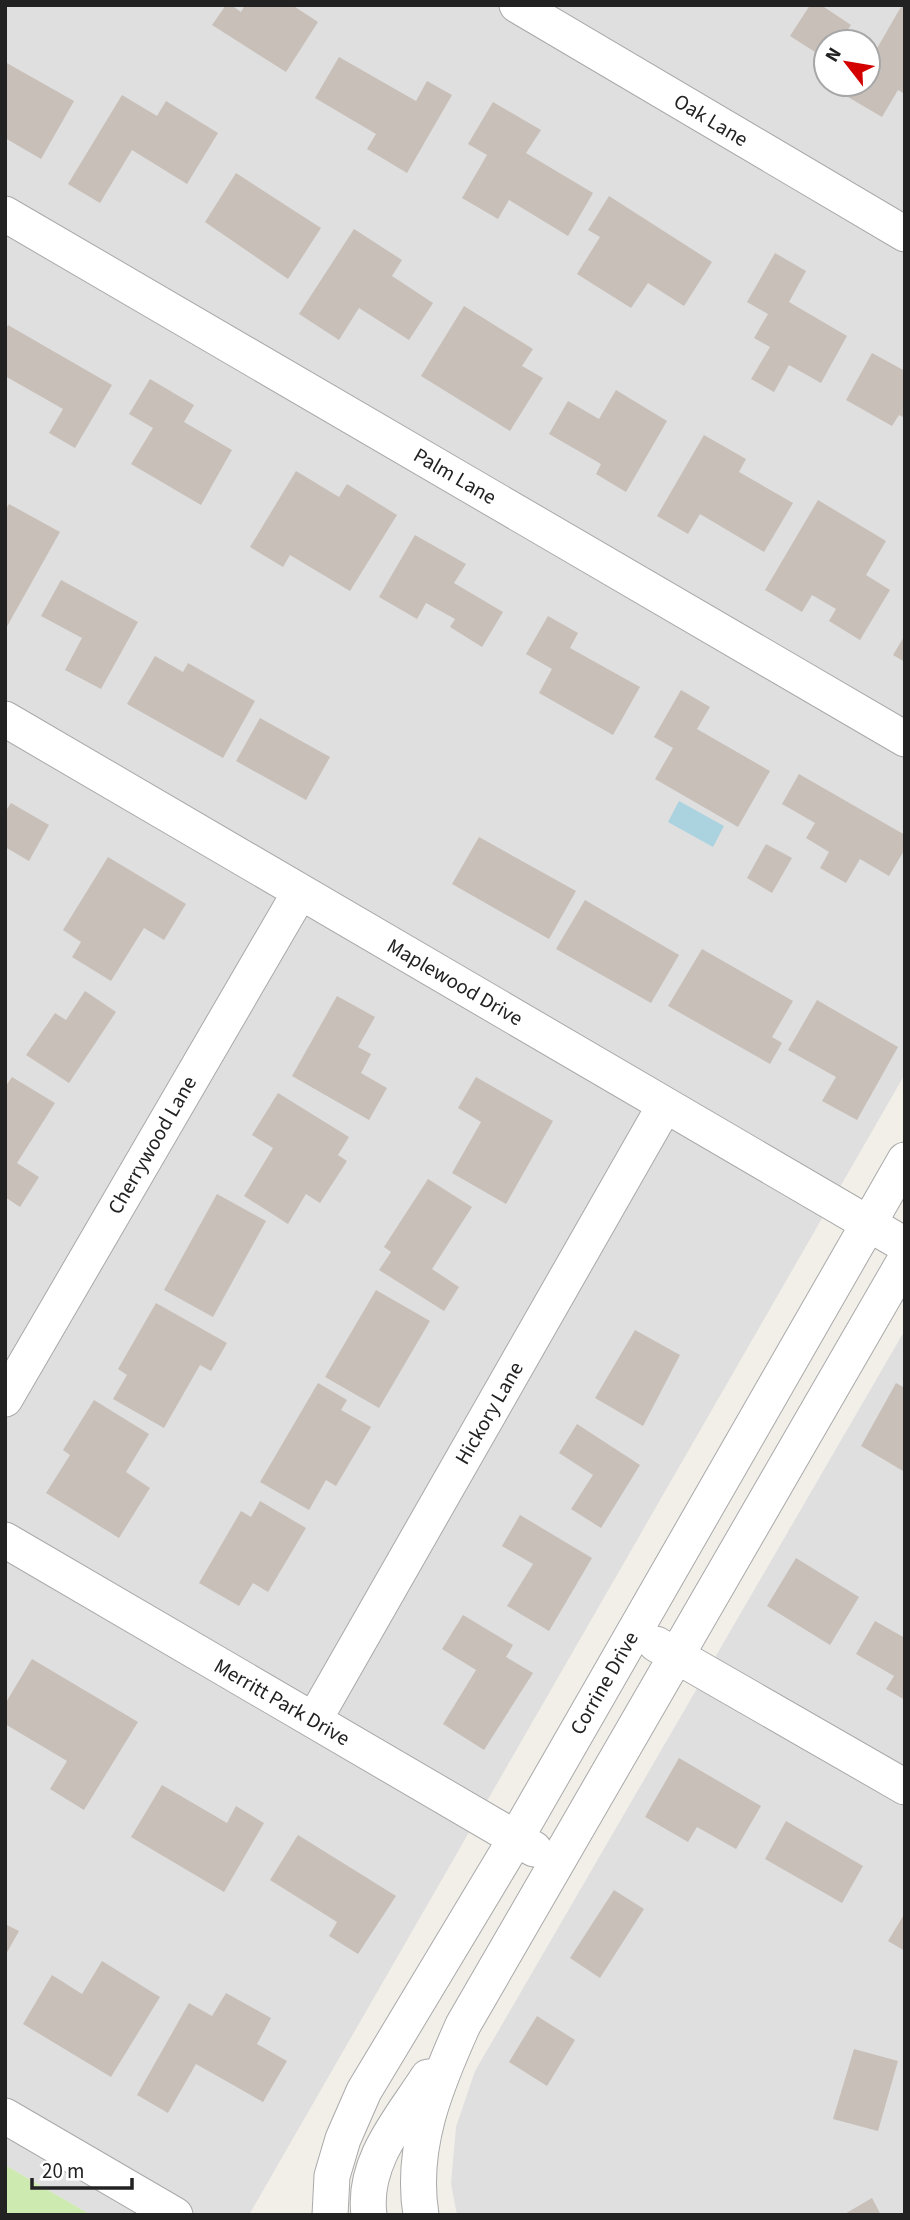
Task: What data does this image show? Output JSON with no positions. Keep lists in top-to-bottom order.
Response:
{
  "streets": {
    "street": [
      "Oak Lane",
      "Palm Lane",
      "Maplewood Drive",
      "Cherrywood Lane",
      "Hickory Lane",
      "Corrine Drive",
      "Merritt Park Drive"
    ]
  },
  "crossings": [
    ["Maplewood Drive", "Cherrywood Lane"],
    ["Maplewood Drive", "Hickory Lane"],
    ["Maplewood Drive", "Corrine Drive"],
    ["Hickory Lane", "Merritt Park Drive"],
    ["Corrine Drive", "Merritt Park Drive"]
  ],
  "scale_bar": "20 m",
  "north": "top left"
}
